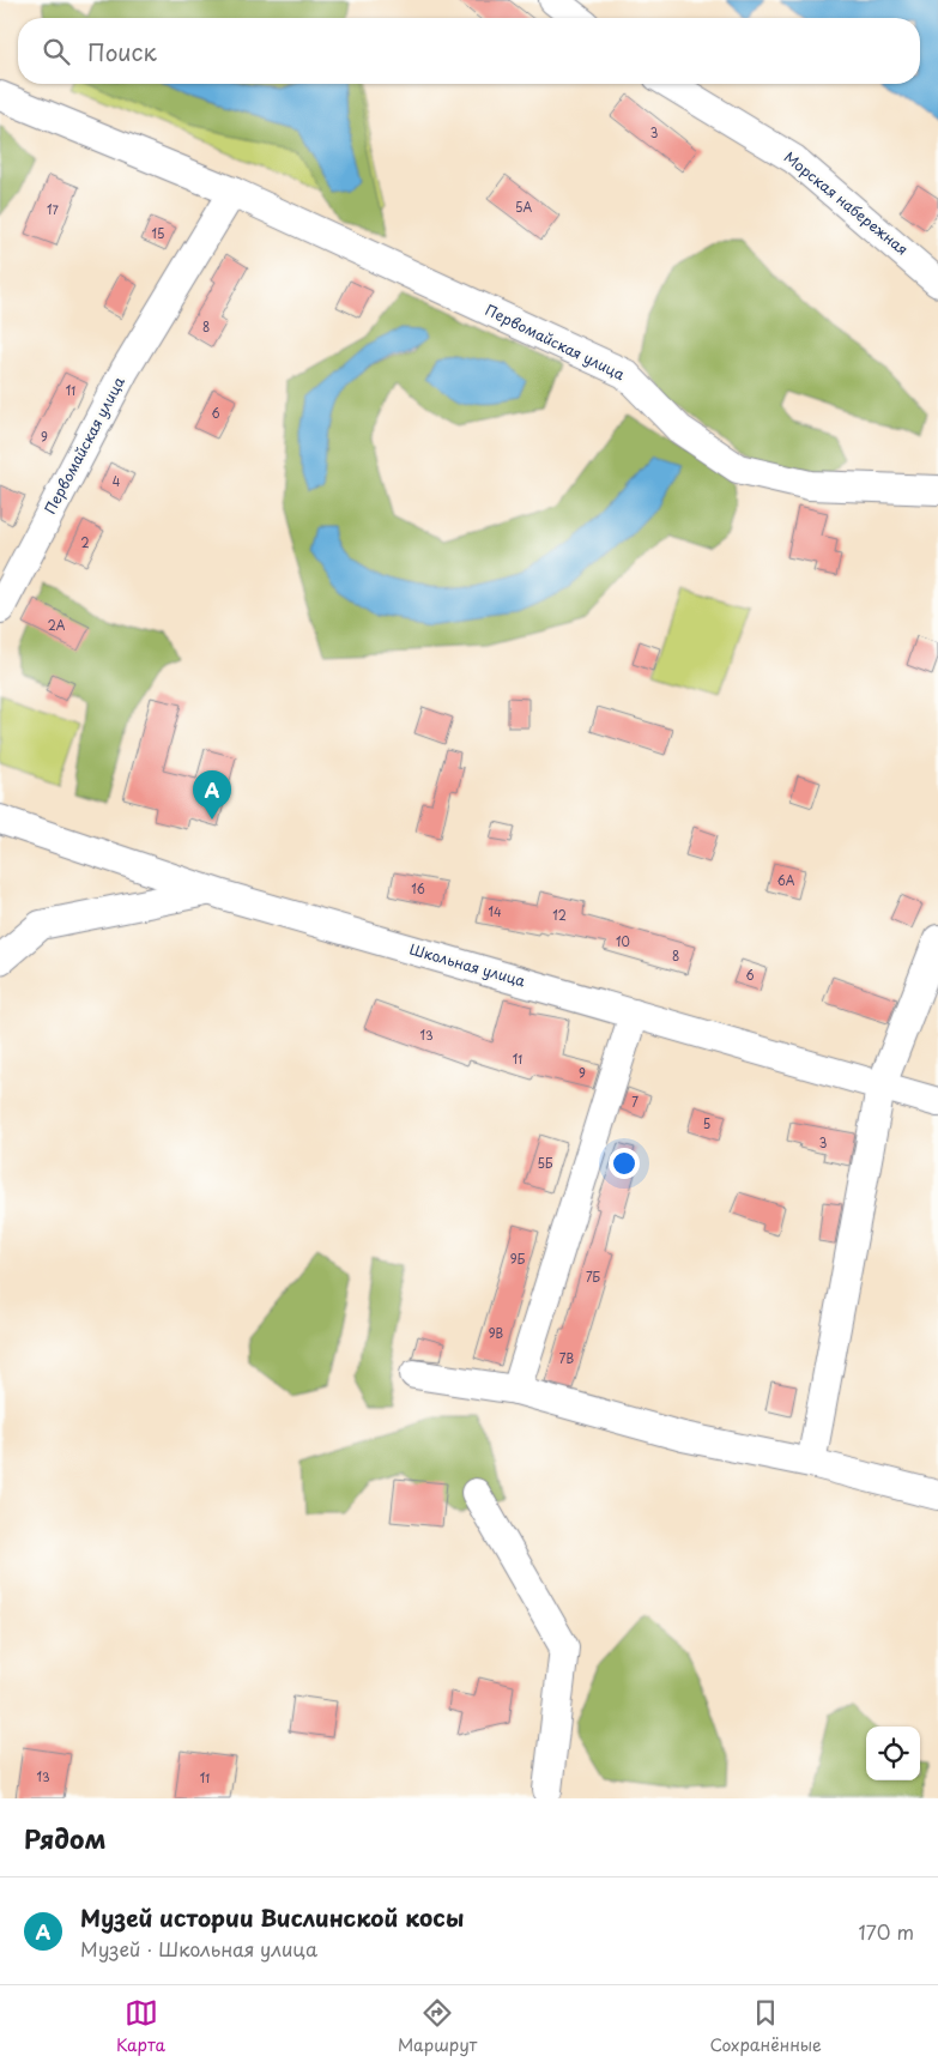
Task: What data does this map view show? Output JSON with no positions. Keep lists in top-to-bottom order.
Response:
{
  "streets": {
    "street": ["Морская набережная", "Первомайская улица", "Школьная улица"]
  },
  "house_numbers": [
    "3",
    "5А",
    "17",
    "15",
    "8",
    "11",
    "6",
    "9",
    "4",
    "2",
    "2А",
    "6А",
    "16",
    "14",
    "12",
    "10",
    "8",
    "6",
    "13",
    "11",
    "9",
    "7",
    "5",
    "3",
    "5Б",
    "9Б",
    "7Б",
    "9В",
    "7В",
    "13",
    "11"
  ],
  "page": {
    "search": "Поиск",
    "pins": "A",
    "heading": "Рядом",
    "list": [
      {
        "mark": "A",
        "name": "Музей истории Вислинской косы",
        "note": "Музей · Школьная улица",
        "value": "170 m"
      }
    ],
    "nav": ["Карта", "Маршрут", "Сохранённые"]
  }
}
